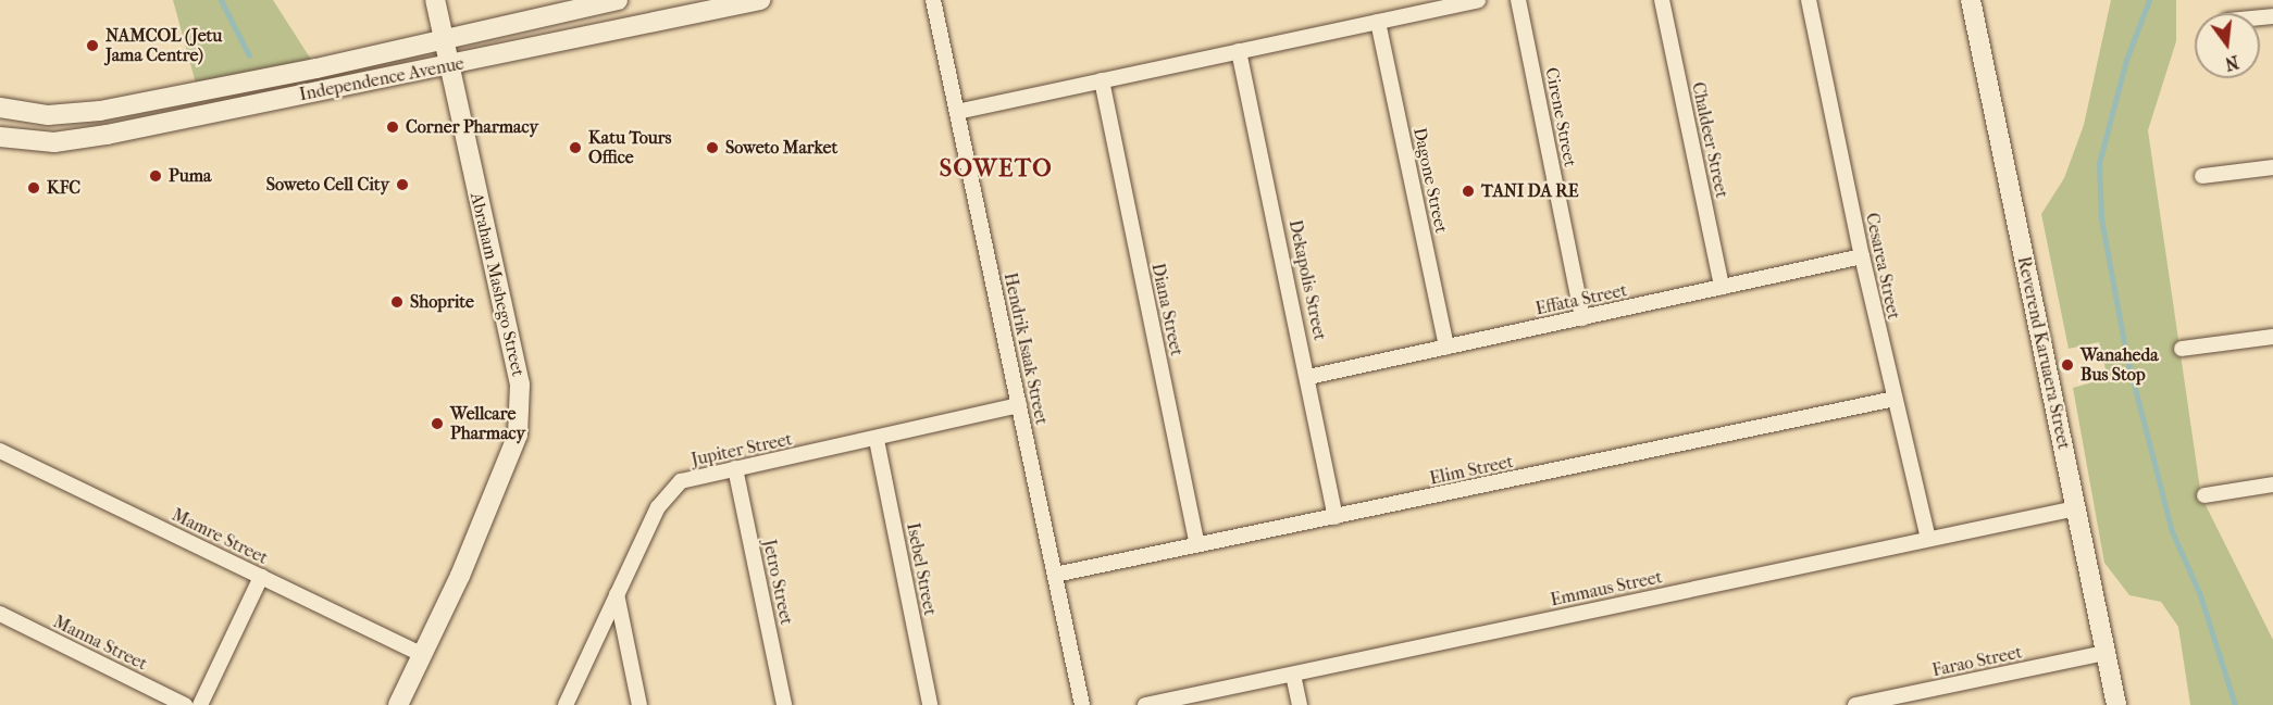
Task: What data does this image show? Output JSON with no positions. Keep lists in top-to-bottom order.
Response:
{
  "streets": {
    "main road": ["Independence Avenue", "Abraham Mashego Street", "Reverend Karuaera Street"],
    "street": [
      "Cirene Street",
      "Chaldeer Street",
      "Dagone Street",
      "Cesarea Street",
      "Dekapolis Street",
      "Effata Street",
      "Diana Street",
      "Hendrik Isaak Street",
      "Jupiter Street",
      "Elim Street",
      "Mamre Street",
      "Isebel Street",
      "Jetro Street",
      "Emmaus Street",
      "Manna Street",
      "Farao Street"
    ]
  },
  "crossings": [
    ["Independence Avenue", "Abraham Mashego Street"],
    ["Cirene Street", "Effata Street"],
    ["Chaldeer Street", "Effata Street"],
    ["Dagone Street", "Effata Street"],
    ["Cesarea Street", "Effata Street"],
    ["Cesarea Street", "Elim Street"],
    ["Cesarea Street", "Emmaus Street"],
    ["Dekapolis Street", "Effata Street"],
    ["Dekapolis Street", "Elim Street"],
    ["Abraham Mashego Street", "Mamre Street"],
    ["Diana Street", "Elim Street"],
    ["Hendrik Isaak Street", "Jupiter Street"],
    ["Hendrik Isaak Street", "Elim Street"],
    ["Reverend Karuaera Street", "Emmaus Street"],
    ["Reverend Karuaera Street", "Farao Street"],
    ["Jupiter Street", "Isebel Street"],
    ["Jupiter Street", "Jetro Street"]
  ],
  "districts": ["SOWETO"],
  "places": [
    "NAMCOL (Jetu Jama Centre)",
    "Corner Pharmacy",
    "Katu Tours Office",
    "Soweto Market",
    "Puma",
    "Soweto Cell City",
    "KFC",
    "TANI DA RE",
    "Shoprite",
    "Wanaheda Bus Stop",
    "Wellcare Pharmacy"
  ],
  "north": "bottom"
}
